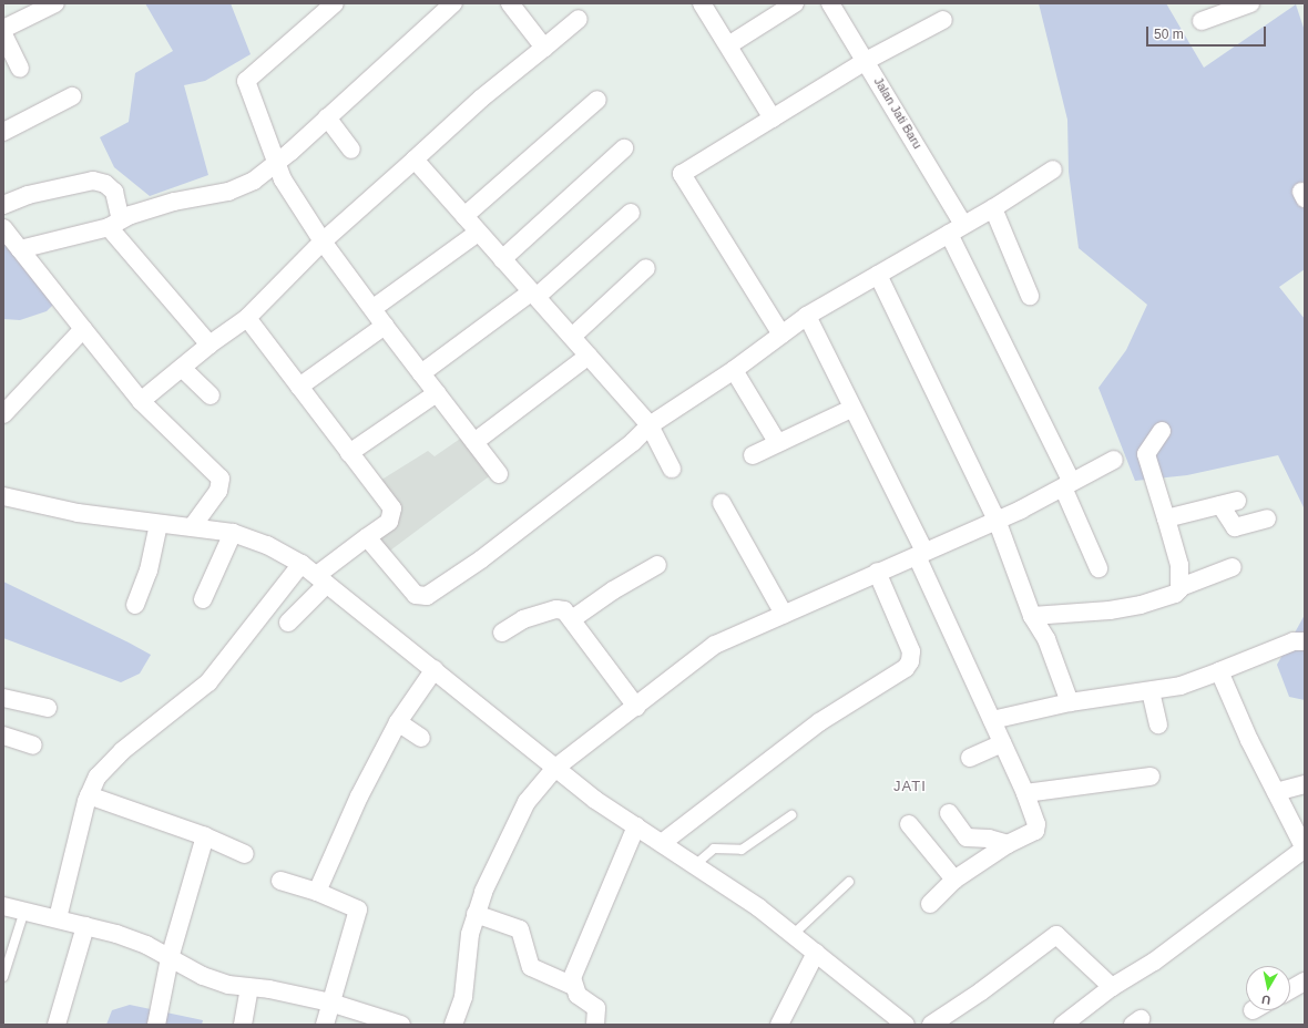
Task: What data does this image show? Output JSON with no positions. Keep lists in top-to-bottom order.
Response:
{
  "streets": {
    "street": ["Jalan Jati Baru"]
  },
  "districts": ["JATI"],
  "scale_bar": "50 m",
  "north": "bottom"
}
